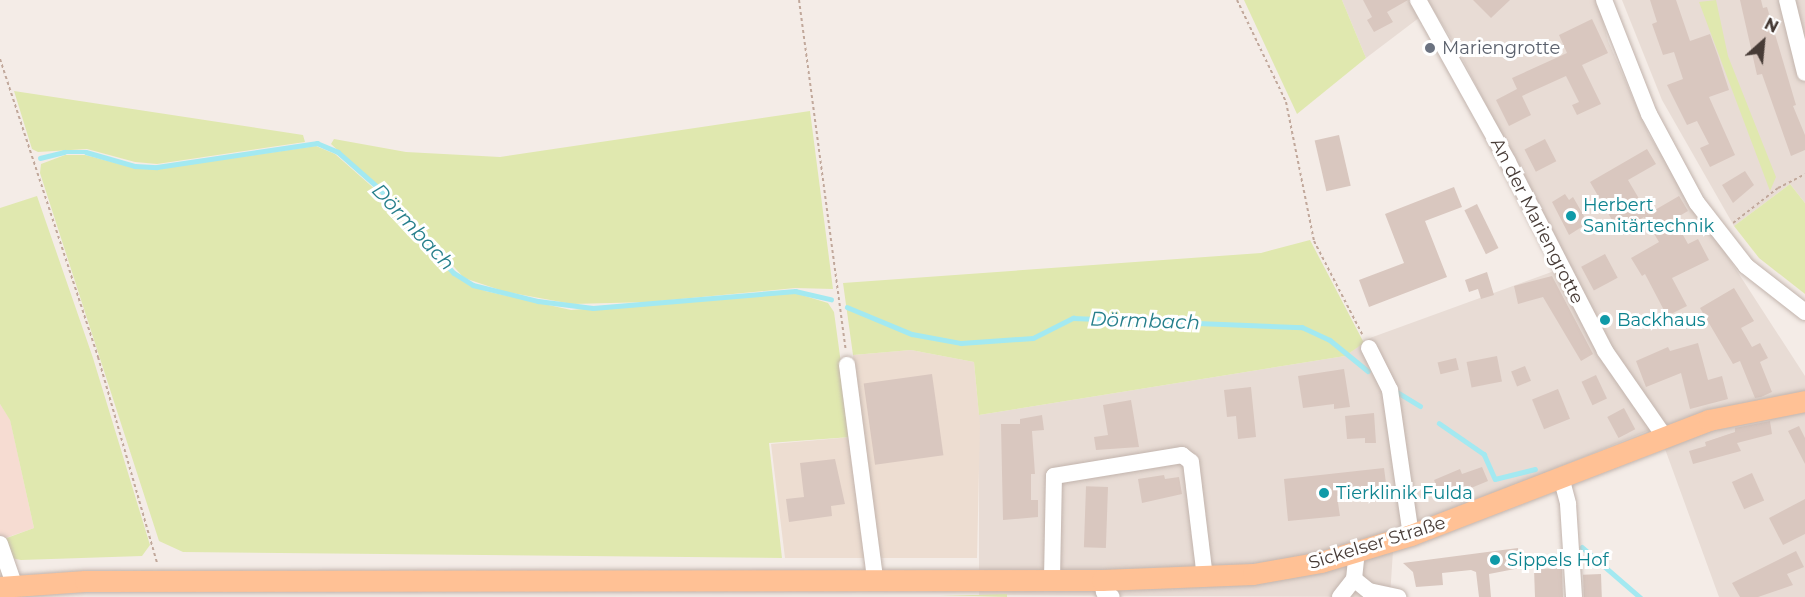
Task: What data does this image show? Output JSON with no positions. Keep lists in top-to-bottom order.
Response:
{
  "streets": {
    "main road": ["Sickelser Straße"],
    "street": ["An der Mariengrotte"]
  },
  "crossings": [
    ["An der Mariengrotte", "Sickelser Straße"]
  ],
  "water": ["Dörmbach"],
  "places": [
    "Mariengrotte",
    "Herbert Sanitärtechnik",
    "Backhaus",
    "Tierklinik Fulda",
    "Sippels Hof"
  ],
  "north": "top right"
}
